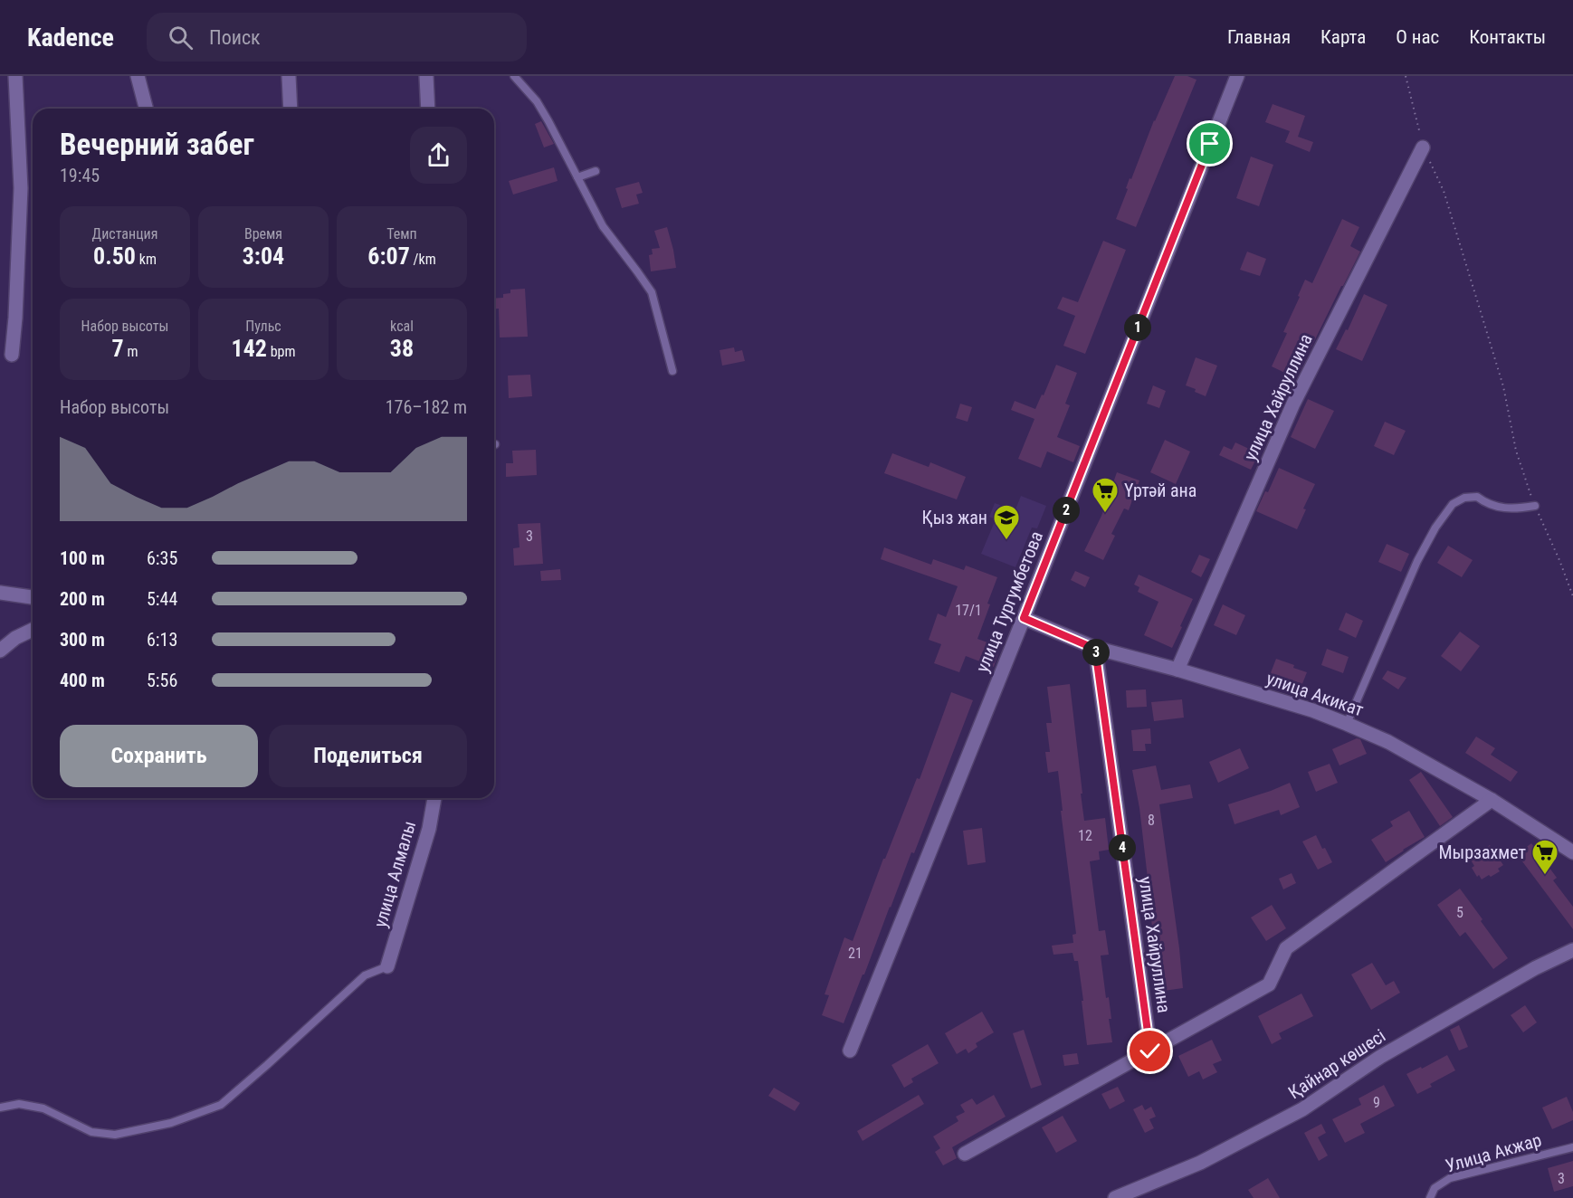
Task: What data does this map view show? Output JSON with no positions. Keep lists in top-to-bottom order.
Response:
{
  "streets": {
    "street": [
      "улица Хайруллина",
      "улица Тургумбетова",
      "улица Акикат",
      "улица Алмалы",
      "Қайнар көшесі"
    ],
    "lane": ["Улица Акжар"]
  },
  "crossings": [
    ["улица Хайруллина", "улица Акикат"],
    ["улица Тургумбетова", "улица Акикат"]
  ],
  "places": {
    "supermarket": ["Үртәй ана", "Мырзахмет"],
    "school or university": ["Қыз жан"]
  },
  "house_numbers": [
    "3",
    "17/1",
    "8",
    "12",
    "5",
    "21",
    "9",
    "3"
  ],
  "page": {
    "header": "Kadence",
    "search": "Поиск",
    "nav": [
      "Главная",
      "Карта",
      "О нас",
      "Контакты"
    ],
    "heading": ["Вечерний забег", "19:45"],
    "stats": [
      ["Дистанция", "0.50 km"],
      ["Время", "3:04"],
      ["Темп", "6:07 /km"],
      ["Набор высоты", "7 m"],
      ["Пульс", "142 bpm"],
      ["kcal", "38"]
    ],
    "pins": [
      "1",
      "2",
      "3",
      "4"
    ],
    "chart": ["Набор высоты", "176–182 m"],
    "list": [
      {
        "name": "100 m",
        "note": "6:35"
      },
      {
        "name": "200 m",
        "note": "5:44"
      },
      {
        "name": "300 m",
        "note": "6:13"
      },
      {
        "name": "400 m",
        "note": "5:56"
      }
    ],
    "buttons": ["Сохранить", "Поделиться"]
  }
}
